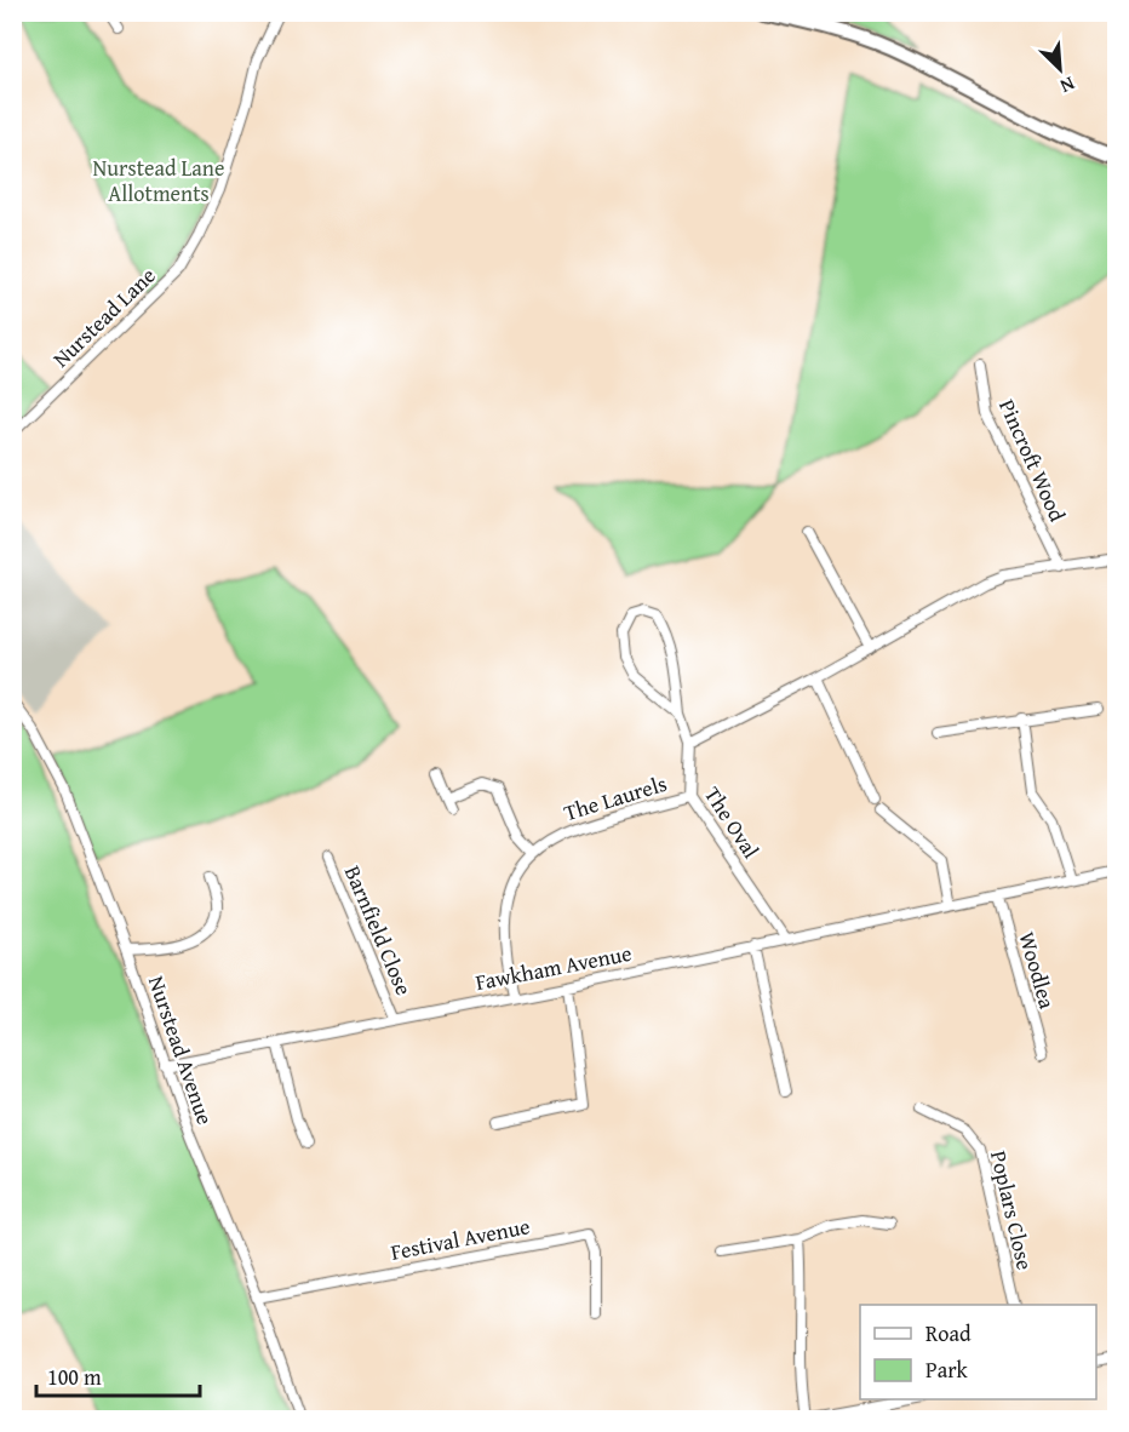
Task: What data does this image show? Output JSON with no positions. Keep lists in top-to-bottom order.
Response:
{
  "streets": {
    "street": [
      "Nurstead Lane",
      "Pincroft Wood",
      "The Laurels",
      "The Oval",
      "Barnfield Close",
      "Fawkham Avenue",
      "Woodlea",
      "Nurstead Avenue",
      "Poplars Close",
      "Festival Avenue"
    ]
  },
  "crossings": [
    ["The Laurels", "The Oval"],
    ["The Laurels", "Fawkham Avenue"],
    ["The Oval", "Fawkham Avenue"],
    ["Barnfield Close", "Fawkham Avenue"],
    ["Fawkham Avenue", "Woodlea"],
    ["Fawkham Avenue", "Nurstead Avenue"],
    ["Nurstead Avenue", "Festival Avenue"]
  ],
  "parks": ["Nurstead Lane Allotments"],
  "legend": ["Road", "Park"],
  "scale_bar": "100 m",
  "north": "bottom right"
}
